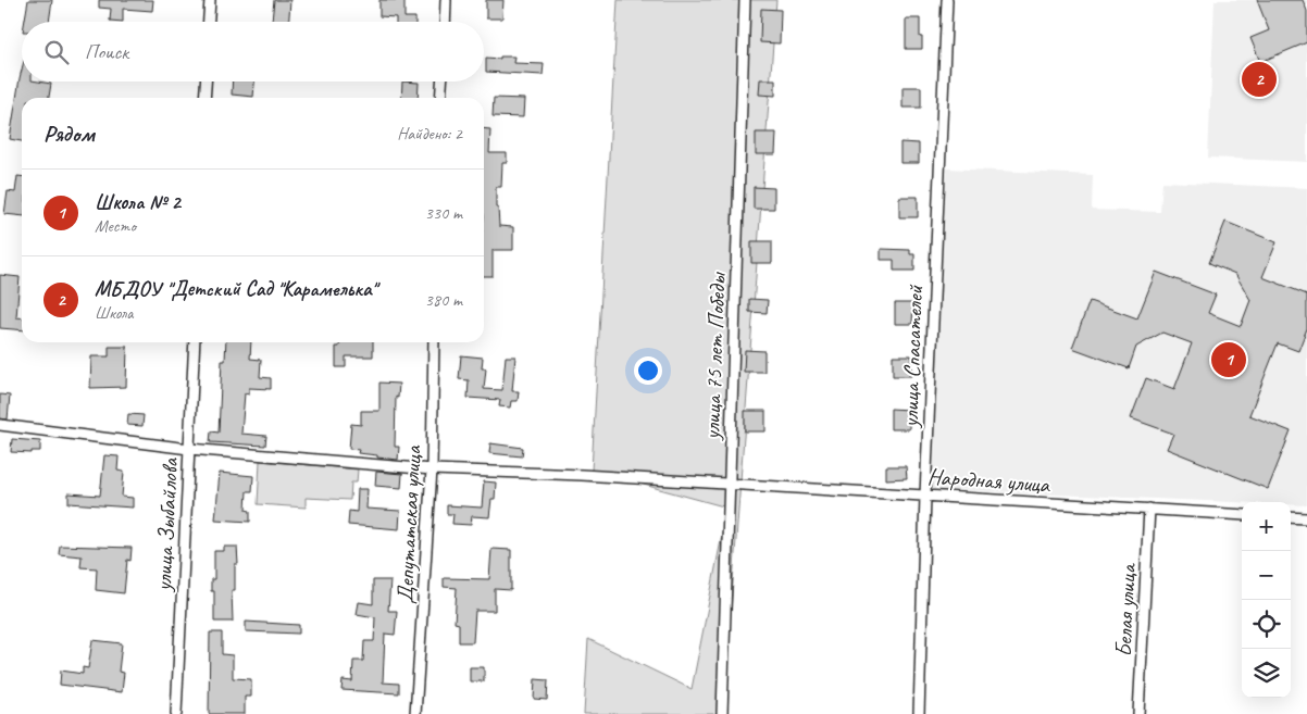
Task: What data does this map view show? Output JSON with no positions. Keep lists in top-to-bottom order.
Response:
{
  "streets": {
    "street": [
      "улица 75 лет Победы",
      "улица Спасателей",
      "Народная улица",
      "улица Зыбайлова",
      "Депутатская улица",
      "Белая улица"
    ]
  },
  "crossings": [
    ["улица 75 лет Победы", "Народная улица"],
    ["улица Спасателей", "Народная улица"],
    ["Народная улица", "улица Зыбайлова"],
    ["Народная улица", "Депутатская улица"],
    ["Народная улица", "Белая улица"]
  ],
  "page": {
    "search": "Поиск",
    "pins": ["2", "1"],
    "heading": ["Рядом", "Найдено: 2"],
    "list": [
      {
        "mark": "1",
        "name": "Школа № 2",
        "note": "Место",
        "value": "330 m"
      },
      {
        "mark": "2",
        "name": "МБДОУ \"Детский Сад \"Карамелька\"",
        "note": "Школа",
        "value": "380 m"
      }
    ],
    "map_buttons": ["+", "−"]
  }
}
